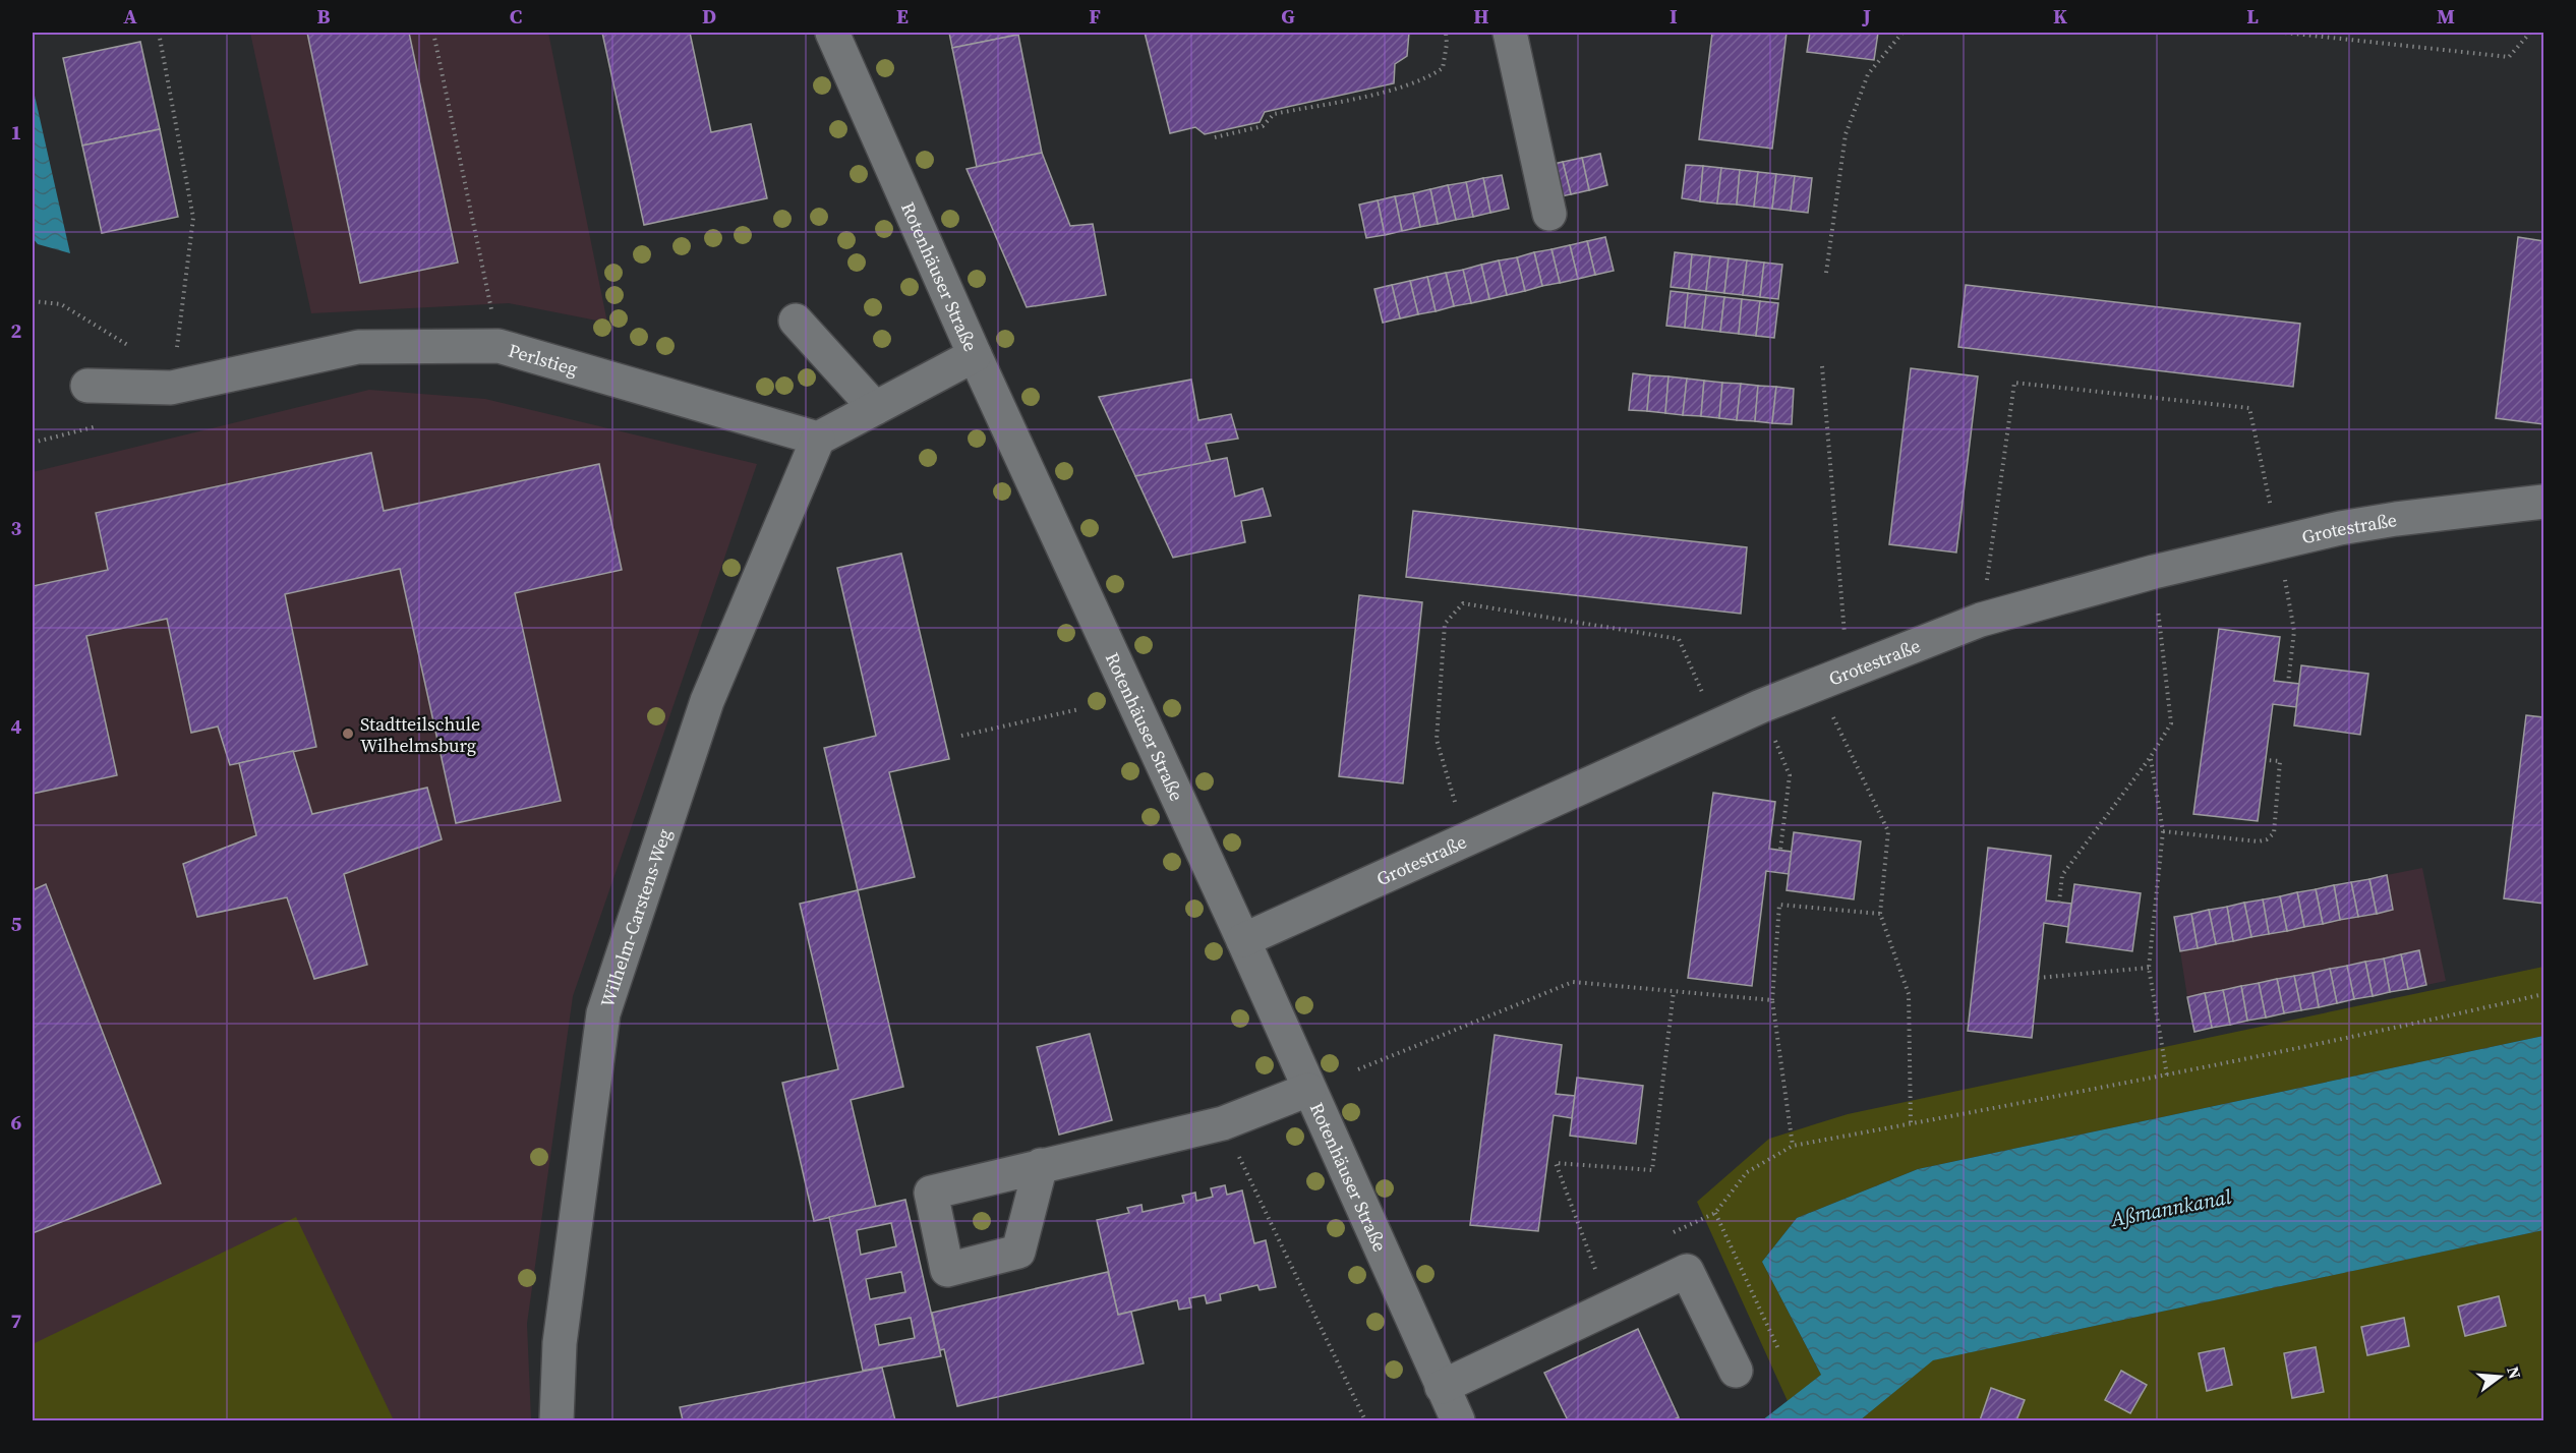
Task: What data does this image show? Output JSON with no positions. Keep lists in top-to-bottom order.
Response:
{
  "streets": {
    "street": [
      "Rotenhäuser Straße",
      "Perlstieg",
      "Grotestraße",
      "Wilhelm-Carstens-Weg"
    ]
  },
  "crossings": [
    ["Rotenhäuser Straße", "Grotestraße"],
    ["Perlstieg", "Wilhelm-Carstens-Weg"]
  ],
  "water": ["Aßmannkanal"],
  "places": ["Stadtteilschule Wilhelmsburg"],
  "north": "right",
  "grid": {
    "columns": [
      "A",
      "B",
      "C",
      "D",
      "E",
      "F",
      "G",
      "H",
      "I",
      "J",
      "K",
      "L",
      "M"
    ],
    "rows": [
      "1",
      "2",
      "3",
      "4",
      "5",
      "6",
      "7"
    ]
  }
}
